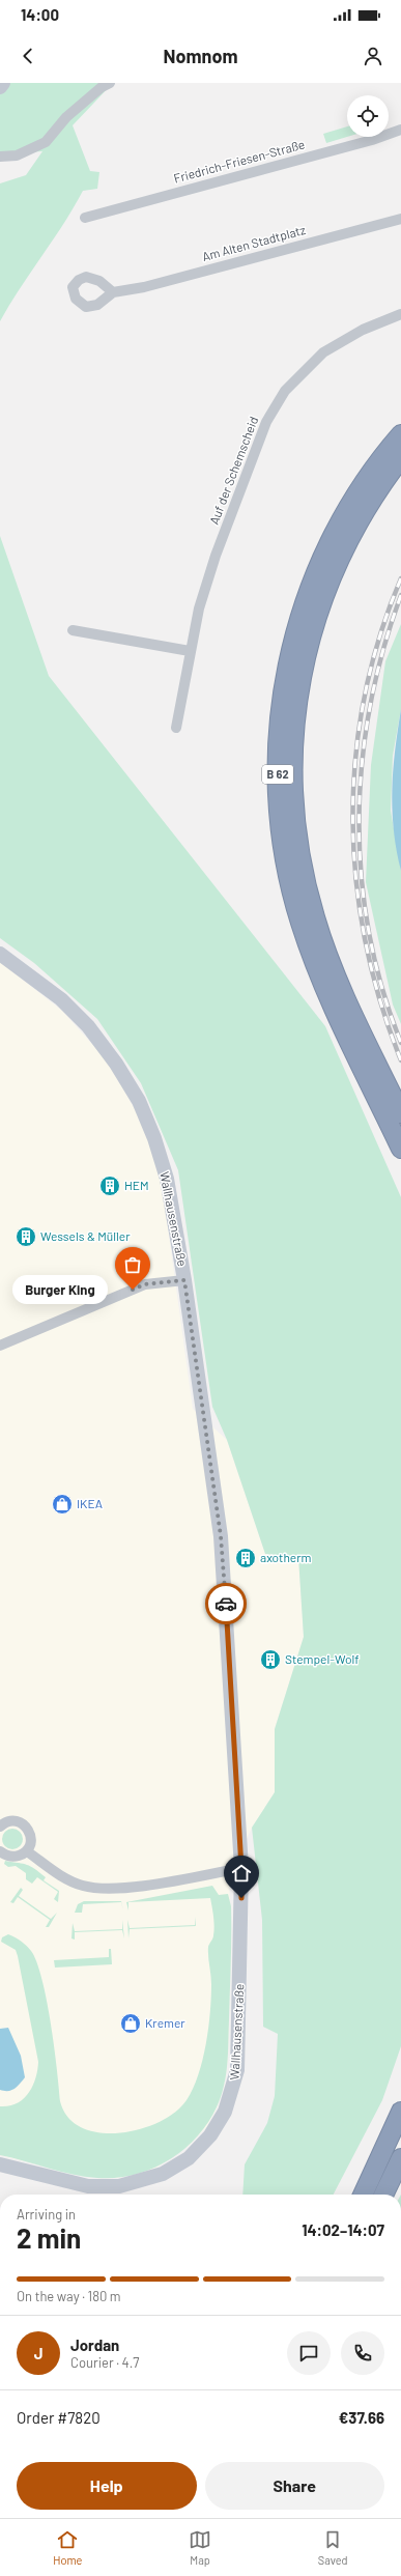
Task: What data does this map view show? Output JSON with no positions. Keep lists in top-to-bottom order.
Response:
{
  "streets": {
    "highway": ["B 62"],
    "street": [
      "Friedrich-Friesen-Straße",
      "Am Alten Stadtplatz",
      "Auf der Schemscheid",
      "Wallhausenstraße"
    ]
  },
  "places": {
    "building": [
      "HEM",
      "Wessels & Müller",
      "axotherm",
      "Stempel-Wolf"
    ],
    "other": ["Burger King"],
    "shop": ["IKEA", "Kremer"]
  },
  "page": {
    "status": "14:00",
    "header": "Nomnom",
    "bubble": "Burger King",
    "heading": ["2 min", "Arriving in", "14:02–14:07"],
    "panel": [
      "Jordan",
      "Courier · 4.7",
      "Order #7820",
      "€37.66"
    ],
    "bar": "On the way · 180 m",
    "round": "J",
    "buttons": ["Help", "Share"],
    "tabs": ["Home", "Map", "Saved"]
  }
}
